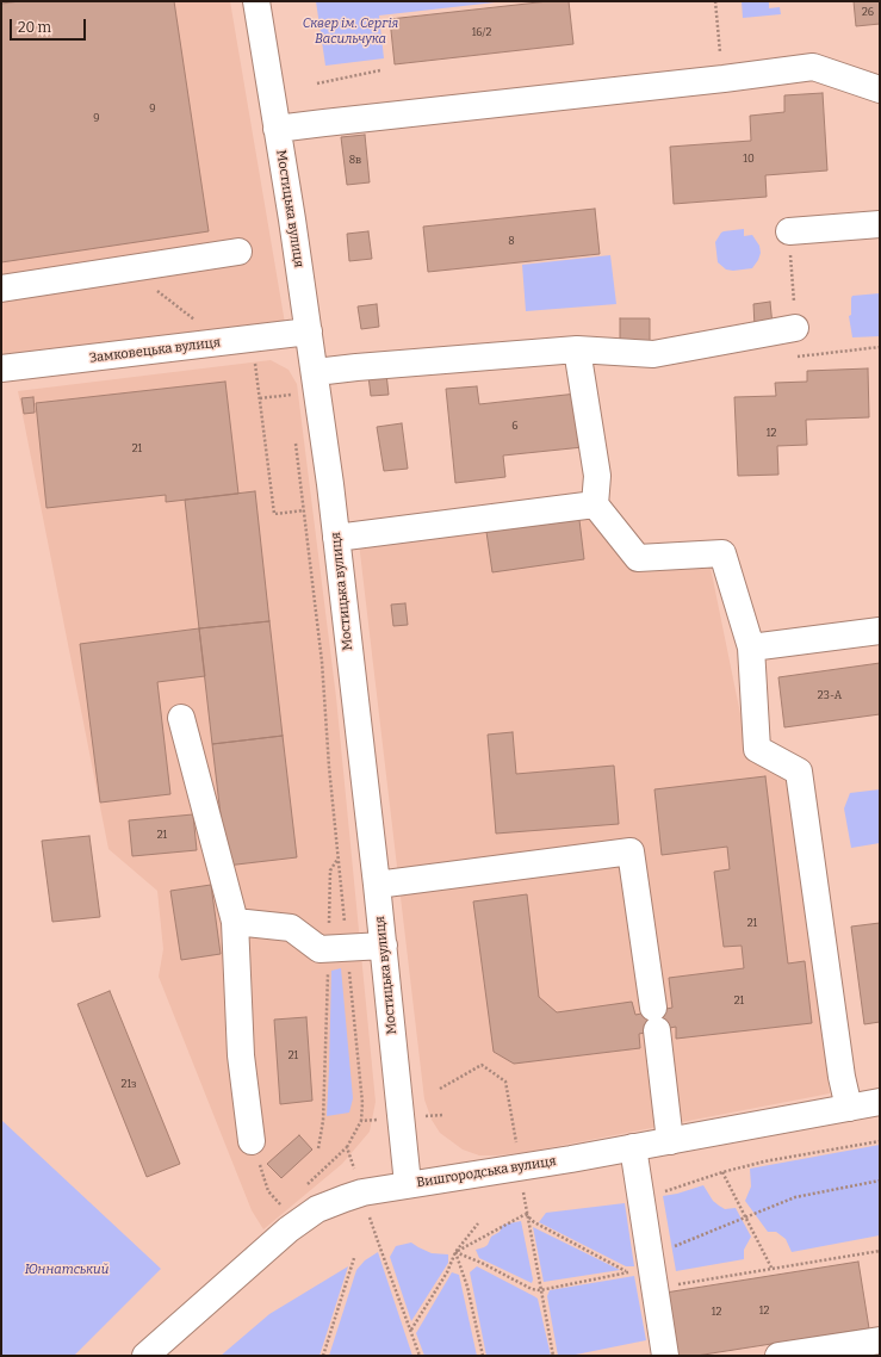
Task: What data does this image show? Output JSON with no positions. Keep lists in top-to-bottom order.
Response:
{
  "streets": {
    "street": ["Мостицька вулиця", "Замковецька вулиця", "Вишгородська вулиця"]
  },
  "crossings": [
    ["Мостицька вулиця", "Замковецька вулиця"],
    ["Мостицька вулиця", "Вишгородська вулиця"]
  ],
  "parks": ["Сквер ім. Сергія Васильчука", "Юннатський"],
  "house_numbers": [
    "26",
    "16/2",
    "9",
    "9",
    "10",
    "8в",
    "8",
    "6",
    "12",
    "21",
    "23-А",
    "21",
    "21",
    "21",
    "21",
    "21з",
    "12",
    "12"
  ],
  "scale_bar": "20 m"
}
